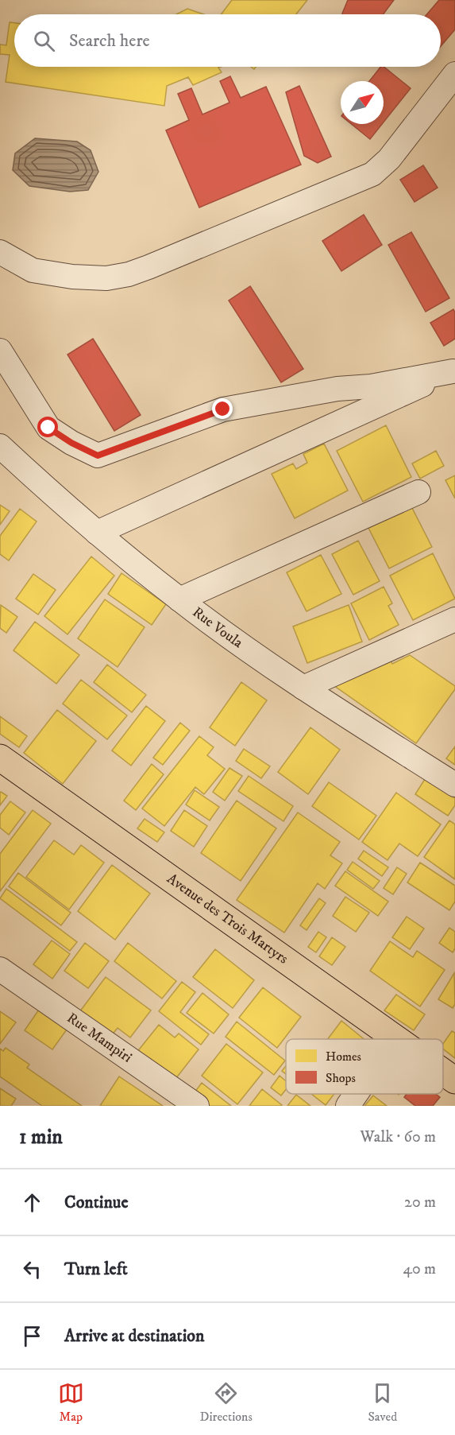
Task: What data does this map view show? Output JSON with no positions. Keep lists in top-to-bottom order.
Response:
{
  "streets": {
    "main road": ["Avenue des Trois Martyrs"],
    "street": ["Rue Voula", "Rue Mampiri"]
  },
  "legend": ["Homes", "Shops"],
  "north": "top right",
  "page": {
    "search": "Search here",
    "heading": ["1 min", "Walk · 60 m"],
    "list": [
      ["Continue", "20 m"],
      ["Turn left", "40 m"],
      "Arrive at destination"
    ],
    "nav": ["Map", "Directions", "Saved"]
  }
}
